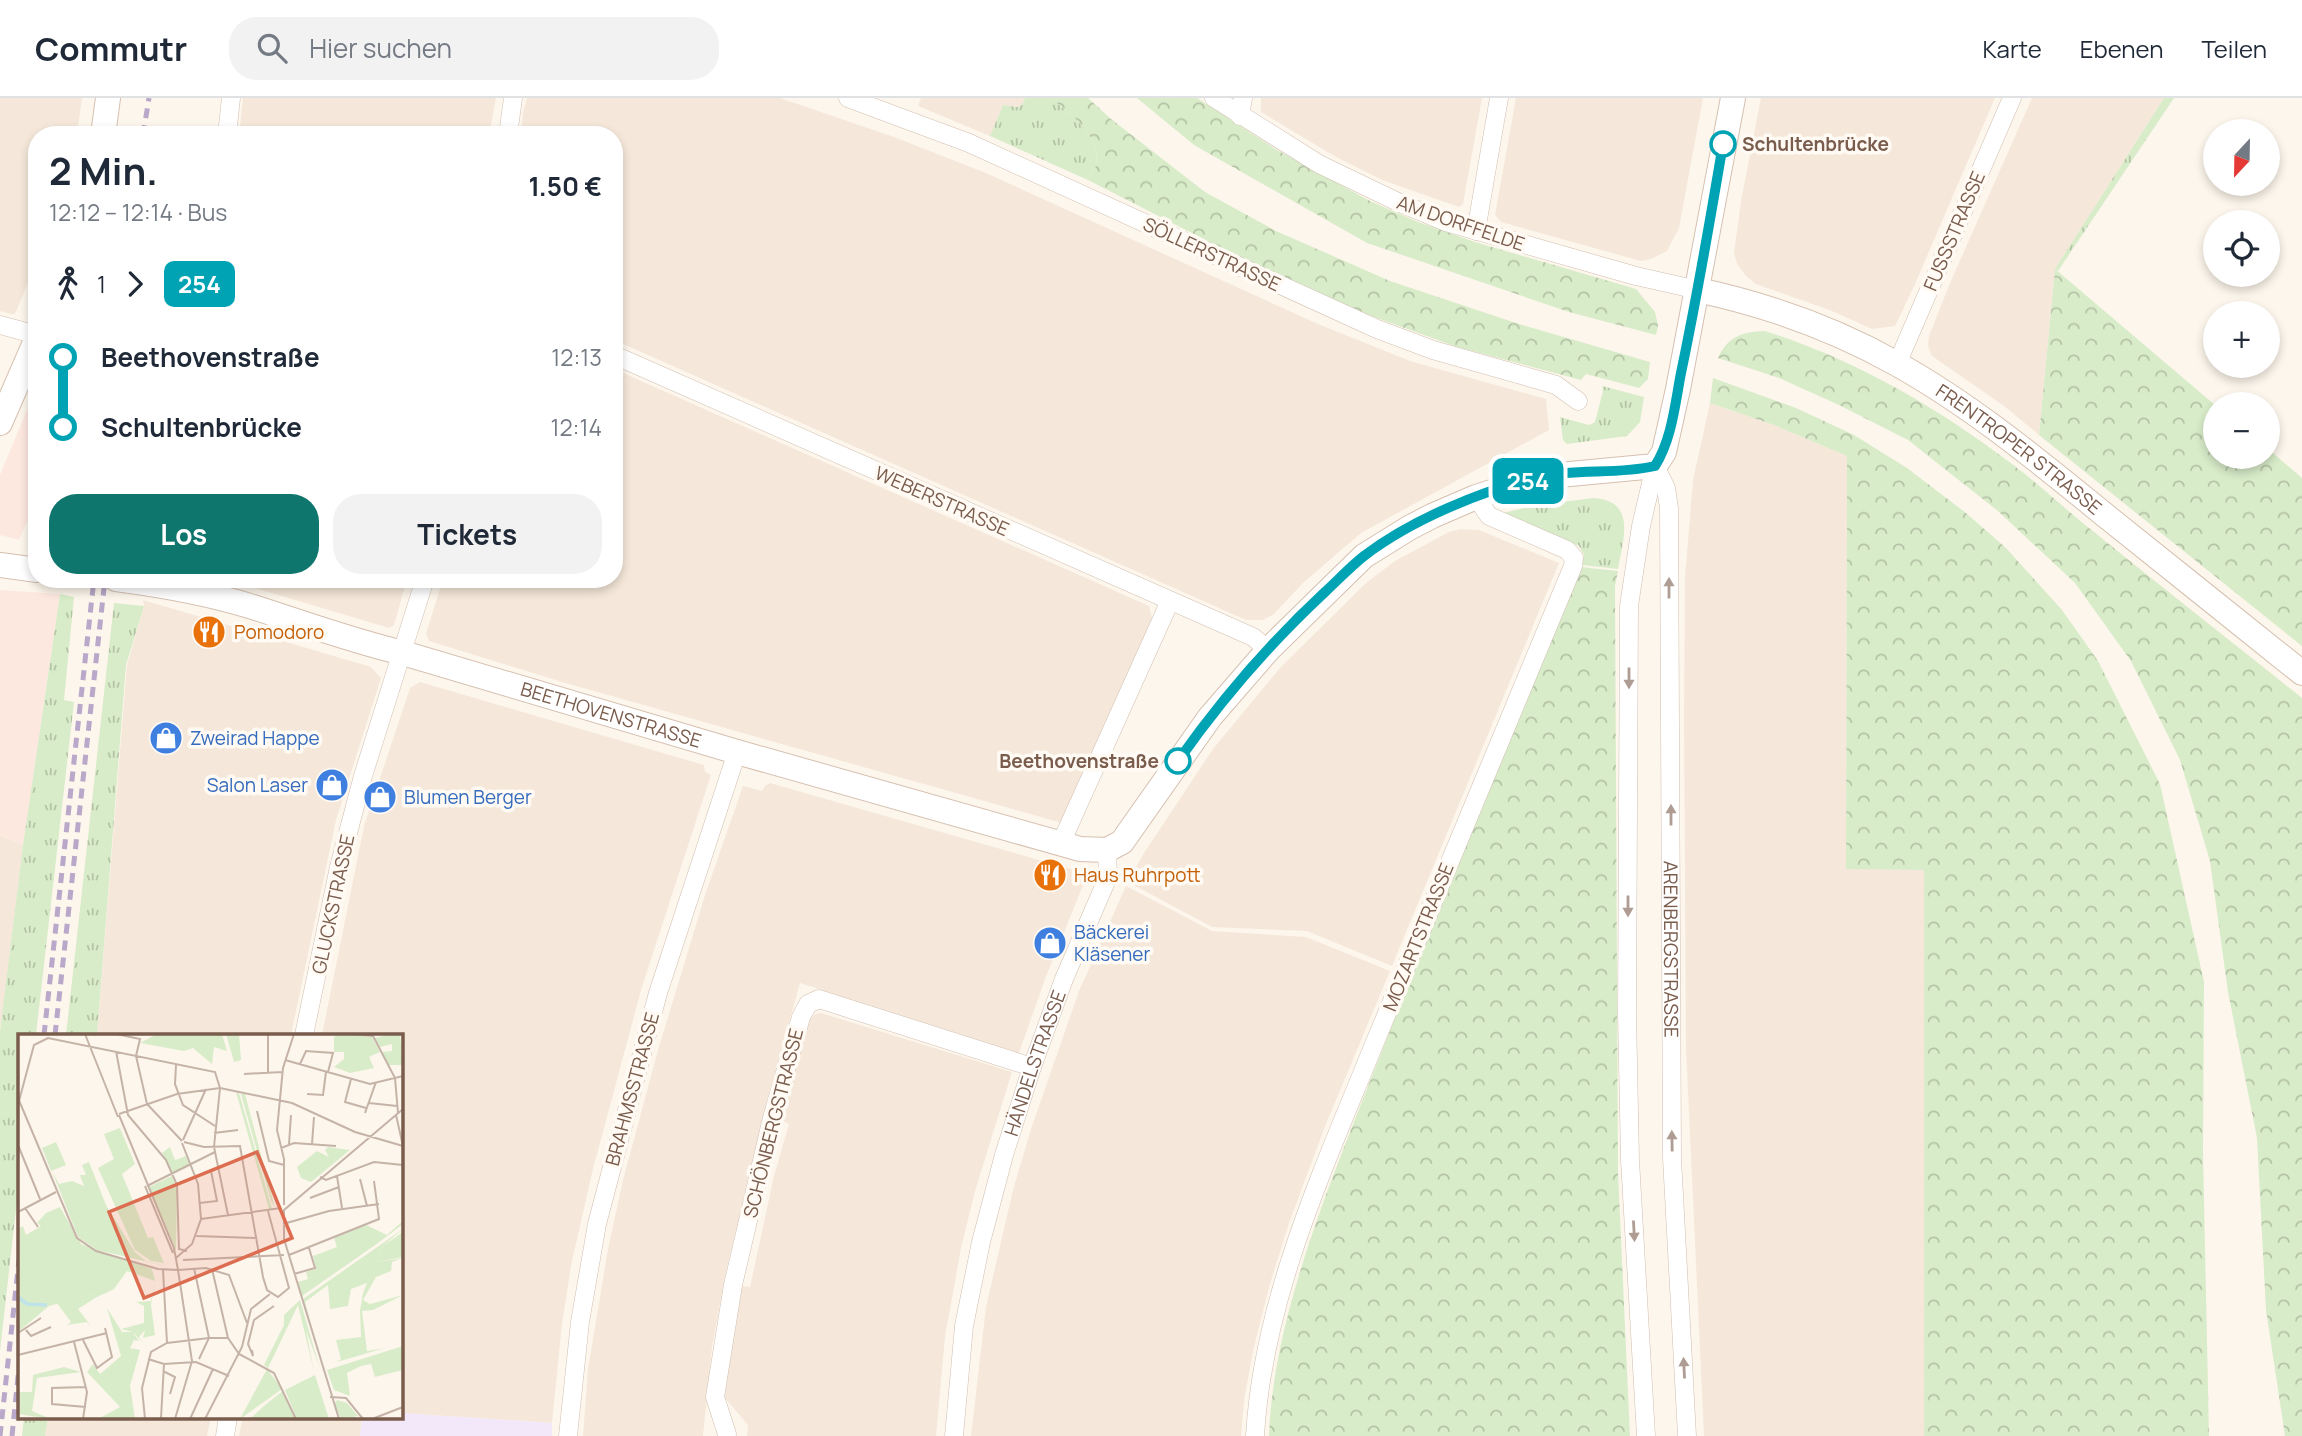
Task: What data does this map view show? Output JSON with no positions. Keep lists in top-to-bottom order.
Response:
{
  "streets": {
    "street": [
      "AM DORFFELDE",
      "FUSSSTRASSE",
      "SÖLLERSTRASSE",
      "FRENTROPER STRASSE",
      "WEBERSTRASSE",
      "BEETHOVENSTRASSE",
      "GLUCKSTRASSE",
      "MOZARTSTRASSE",
      "ARENBERGSTRASSE",
      "HÄNDELSTRASSE",
      "BRAHMSSTRASSE",
      "SCHÖNBERGSTRASSE"
    ]
  },
  "crossings": [
    ["AM DORFFELDE", "FRENTROPER STRASSE"],
    ["FUSSSTRASSE", "FRENTROPER STRASSE"],
    ["BEETHOVENSTRASSE", "GLUCKSTRASSE"],
    ["BEETHOVENSTRASSE", "HÄNDELSTRASSE"],
    ["BEETHOVENSTRASSE", "BRAHMSSTRASSE"],
    ["HÄNDELSTRASSE", "SCHÖNBERGSTRASSE"]
  ],
  "places": {
    "other": ["Schultenbrücke", "Beethovenstraße"],
    "restaurant": ["Pomodoro", "Haus Ruhrpott"],
    "shop": [
      "Zweirad Happe",
      "Salon Laser",
      "Blumen Berger",
      "Bäckerei Kläsener"
    ]
  },
  "lines": ["bus line 254"],
  "north": "bottom",
  "page": {
    "header": "Commutr",
    "search": "Hier suchen",
    "nav": ["Karte", "Ebenen", "Teilen"],
    "on_map": "254",
    "map_buttons": ["+", "−"],
    "heading": ["2 Min.", "12:12 – 12:14 · Bus", "1.50 €"],
    "legs": ["1", "254"],
    "list": [
      {
        "name": "Beethovenstraße",
        "value": "12:13"
      },
      {
        "name": "Schultenbrücke",
        "value": "12:14"
      }
    ],
    "buttons": ["Los", "Tickets"]
  }
}
